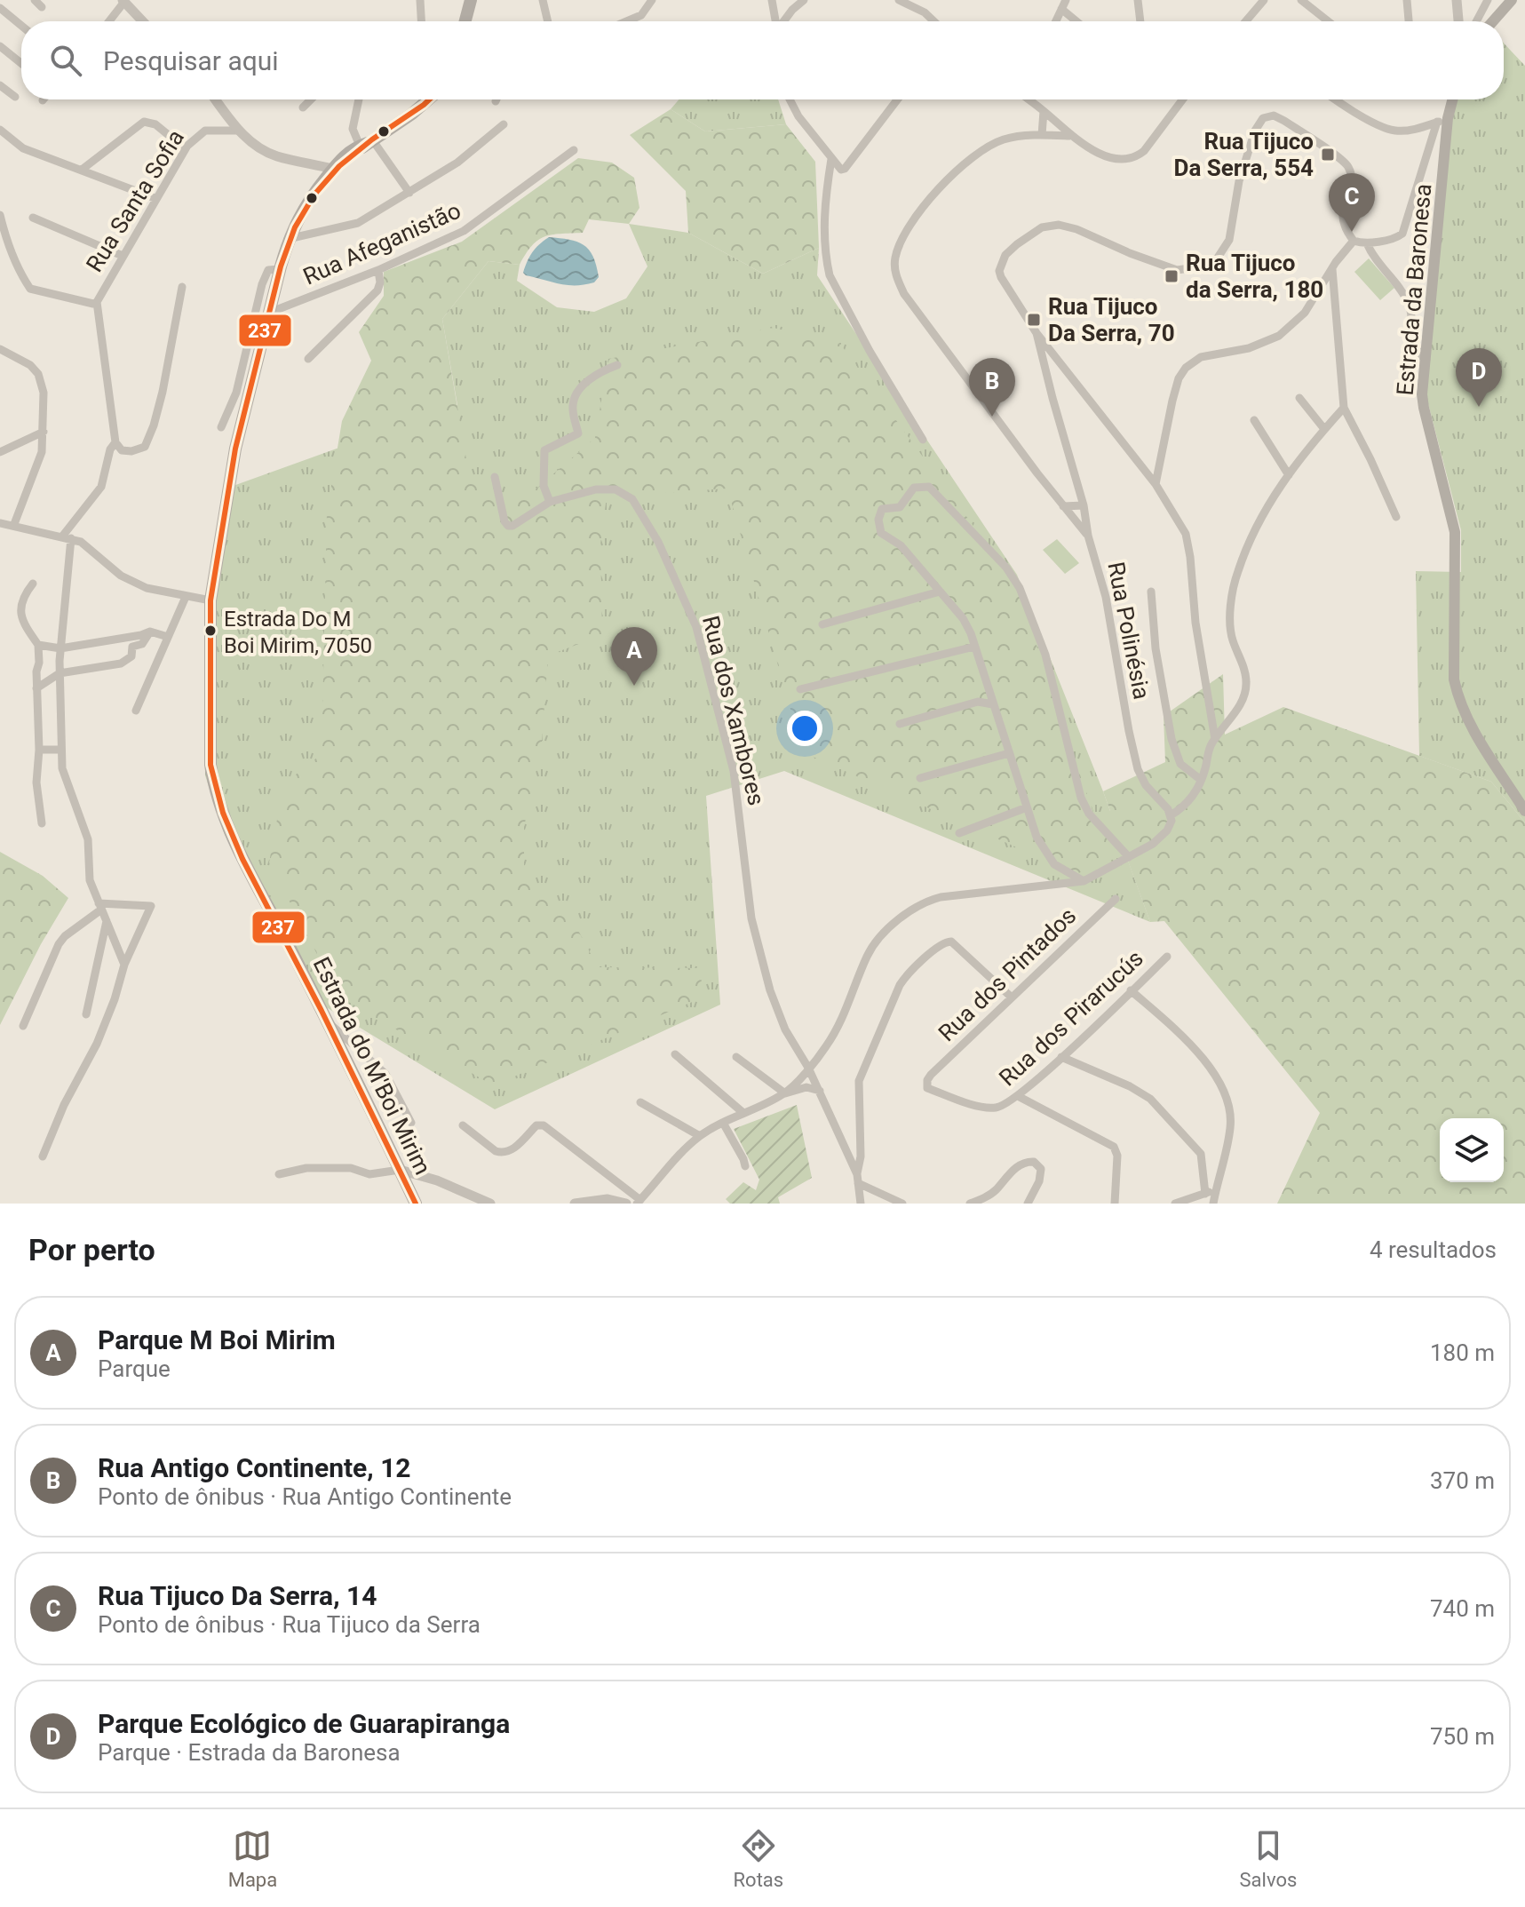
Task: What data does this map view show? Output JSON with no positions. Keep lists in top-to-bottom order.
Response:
{
  "streets": {
    "main road": ["Estrada da Baronesa", "Estrada do M'Boi Mirim"],
    "street": [
      "Rua Santa Sofia",
      "Rua Afeganistão",
      "Rua Polinésia",
      "Rua dos Xambores",
      "Rua dos Pintados",
      "Rua dos Pirarucús"
    ]
  },
  "crossings": [
    ["Rua Afeganistão", "Estrada do M'Boi Mirim"],
    ["Rua dos Pintados", "Rua dos Pirarucús"]
  ],
  "places": {
    "transit": ["Rua Tijuco Da Serra, 554", "Rua Tijuco da Serra, 180", "Rua Tijuco Da Serra, 70"],
    "other": ["Estrada Do M Boi Mirim, 7050"]
  },
  "lines": ["transit line 237"],
  "page": {
    "search": "Pesquisar aqui",
    "pins": [
      "C",
      "D",
      "B",
      "A"
    ],
    "heading": ["Por perto", "4 resultados"],
    "list": [
      {
        "mark": "A",
        "name": "Parque M Boi Mirim",
        "note": "Parque",
        "value": "180 m"
      },
      {
        "mark": "B",
        "name": "Rua Antigo Continente, 12",
        "note": "Ponto de ônibus · Rua Antigo Continente",
        "value": "370 m"
      },
      {
        "mark": "C",
        "name": "Rua Tijuco Da Serra, 14",
        "note": "Ponto de ônibus · Rua Tijuco da Serra",
        "value": "740 m"
      },
      {
        "mark": "D",
        "name": "Parque Ecológico de Guarapiranga",
        "note": "Parque · Estrada da Baronesa",
        "value": "750 m"
      }
    ],
    "nav": ["Mapa", "Rotas", "Salvos"]
  }
}
